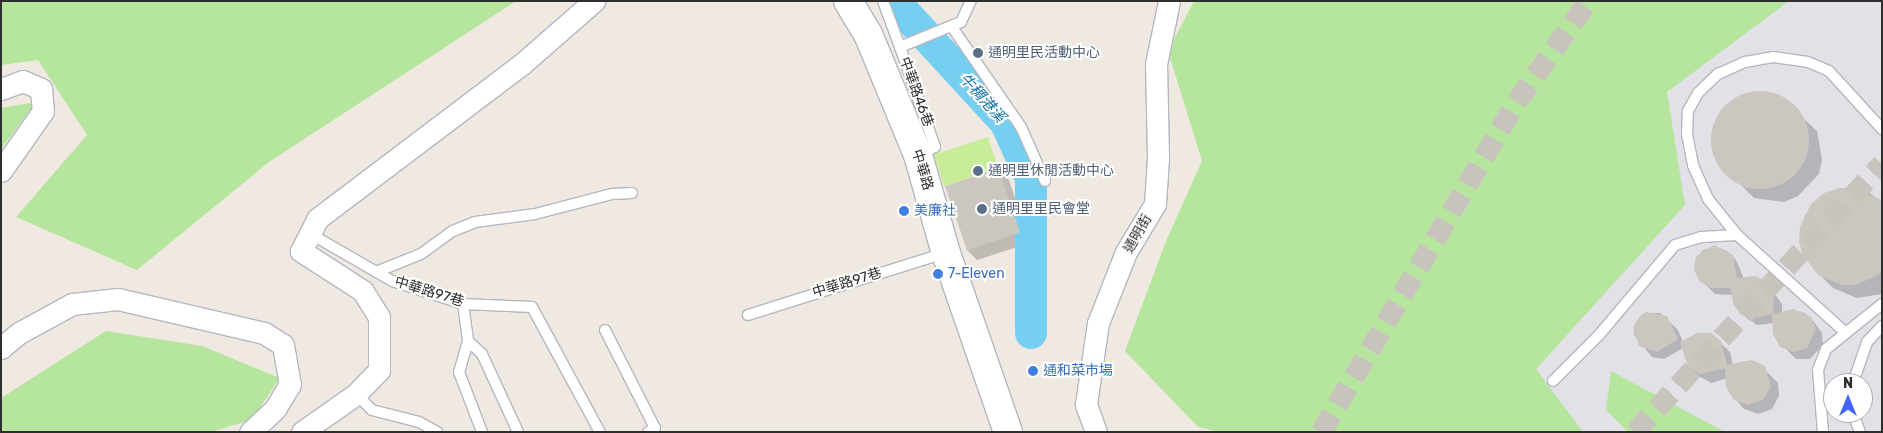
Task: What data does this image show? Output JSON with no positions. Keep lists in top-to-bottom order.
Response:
{
  "streets": {
    "street": ["中華路", "通明街"],
    "lane": ["中華路46巷", "中華路97巷"]
  },
  "crossings": [
    ["中華路46巷", "中華路"],
    ["中華路", "中華路97巷"]
  ],
  "water": ["牛稠港溪"],
  "places": [
    "通明里民活動中心",
    "通明里休閒活動中心",
    "通明里里民會堂",
    "美廉社",
    "7-Eleven",
    "通和菜市場"
  ],
  "north": "top"
}
